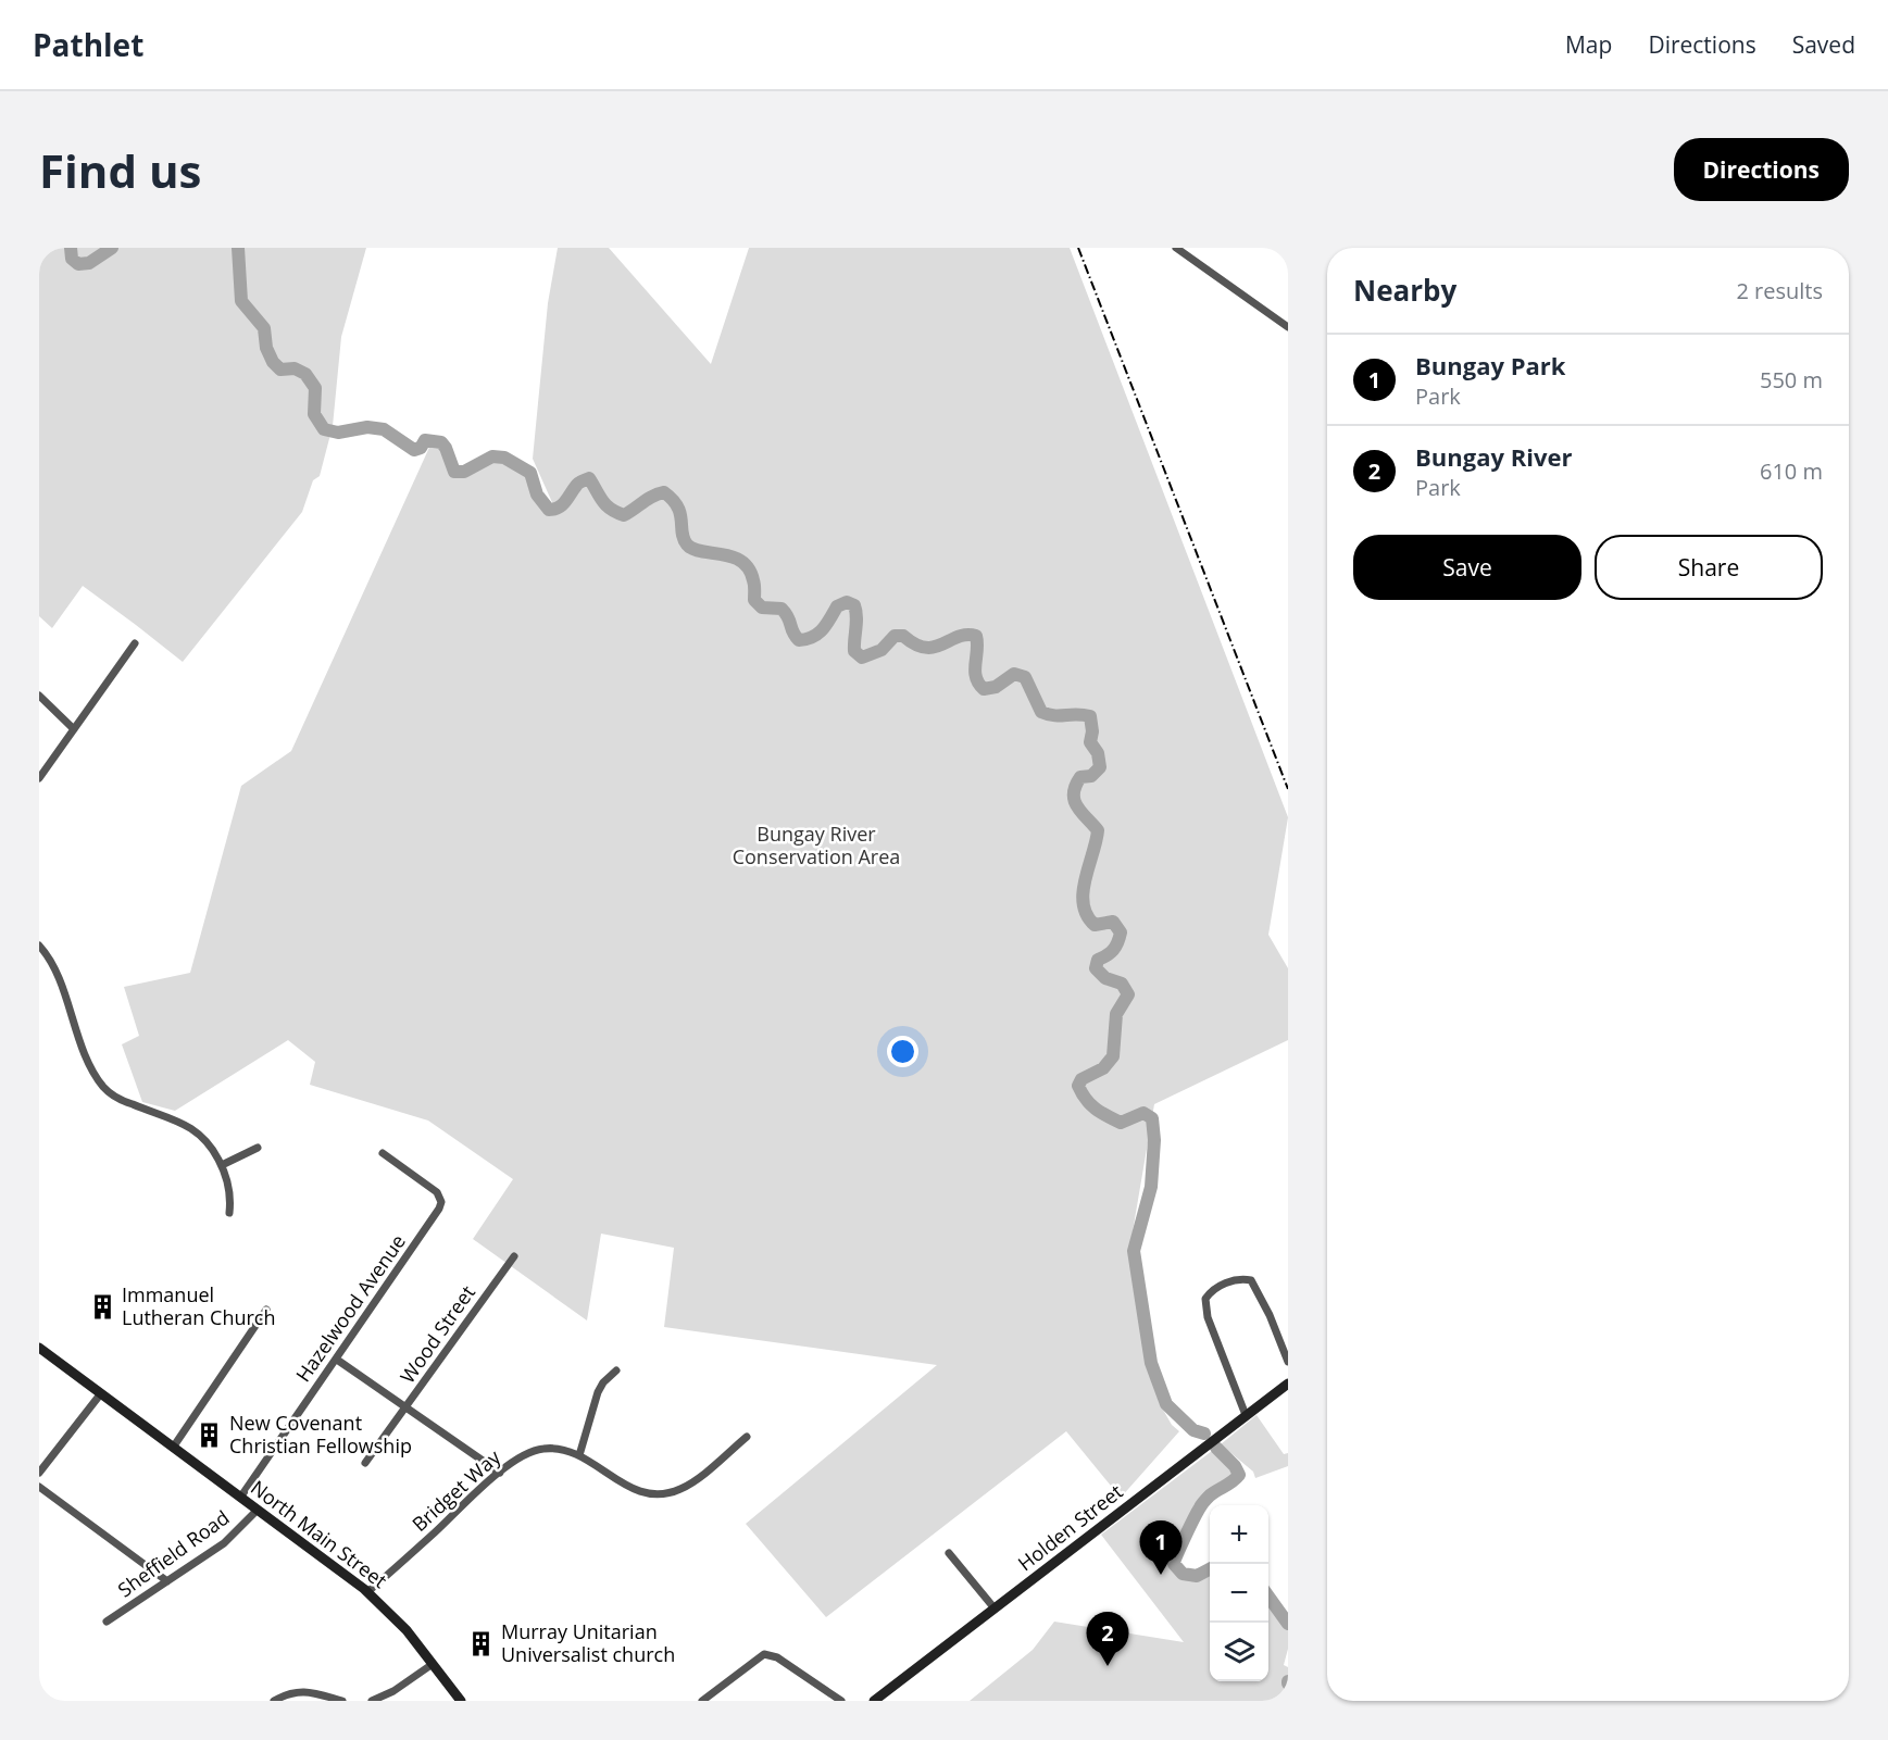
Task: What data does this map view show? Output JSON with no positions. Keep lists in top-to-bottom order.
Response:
{
  "streets": {
    "main road": ["Holden Street", "North Main Street"],
    "street": [
      "Hazelwood Avenue",
      "Wood Street",
      "Bridget Way",
      "Sheffield Road"
    ]
  },
  "crossings": [
    ["Hazelwood Avenue", "North Main Street"],
    ["Bridget Way", "North Main Street"],
    ["North Main Street", "Sheffield Road"]
  ],
  "parks": ["Bungay River Conservation Area"],
  "places": {
    "building": ["Immanuel Lutheran Church", "New Covenant Christian Fellowship", "Murray Unitarian Universalist church"]
  },
  "page": {
    "header": "Pathlet",
    "nav": ["Map", "Directions", "Saved"],
    "buttons": [
      "Directions",
      ["Save", "Share"]
    ],
    "title": "Find us",
    "heading": ["Nearby", "2 results"],
    "list": [
      {
        "mark": "1",
        "name": "Bungay Park",
        "note": "Park",
        "value": "550 m"
      },
      {
        "mark": "2",
        "name": "Bungay River",
        "note": "Park",
        "value": "610 m"
      }
    ],
    "map_buttons": ["+", "−"],
    "pins": ["1", "2"]
  }
}
